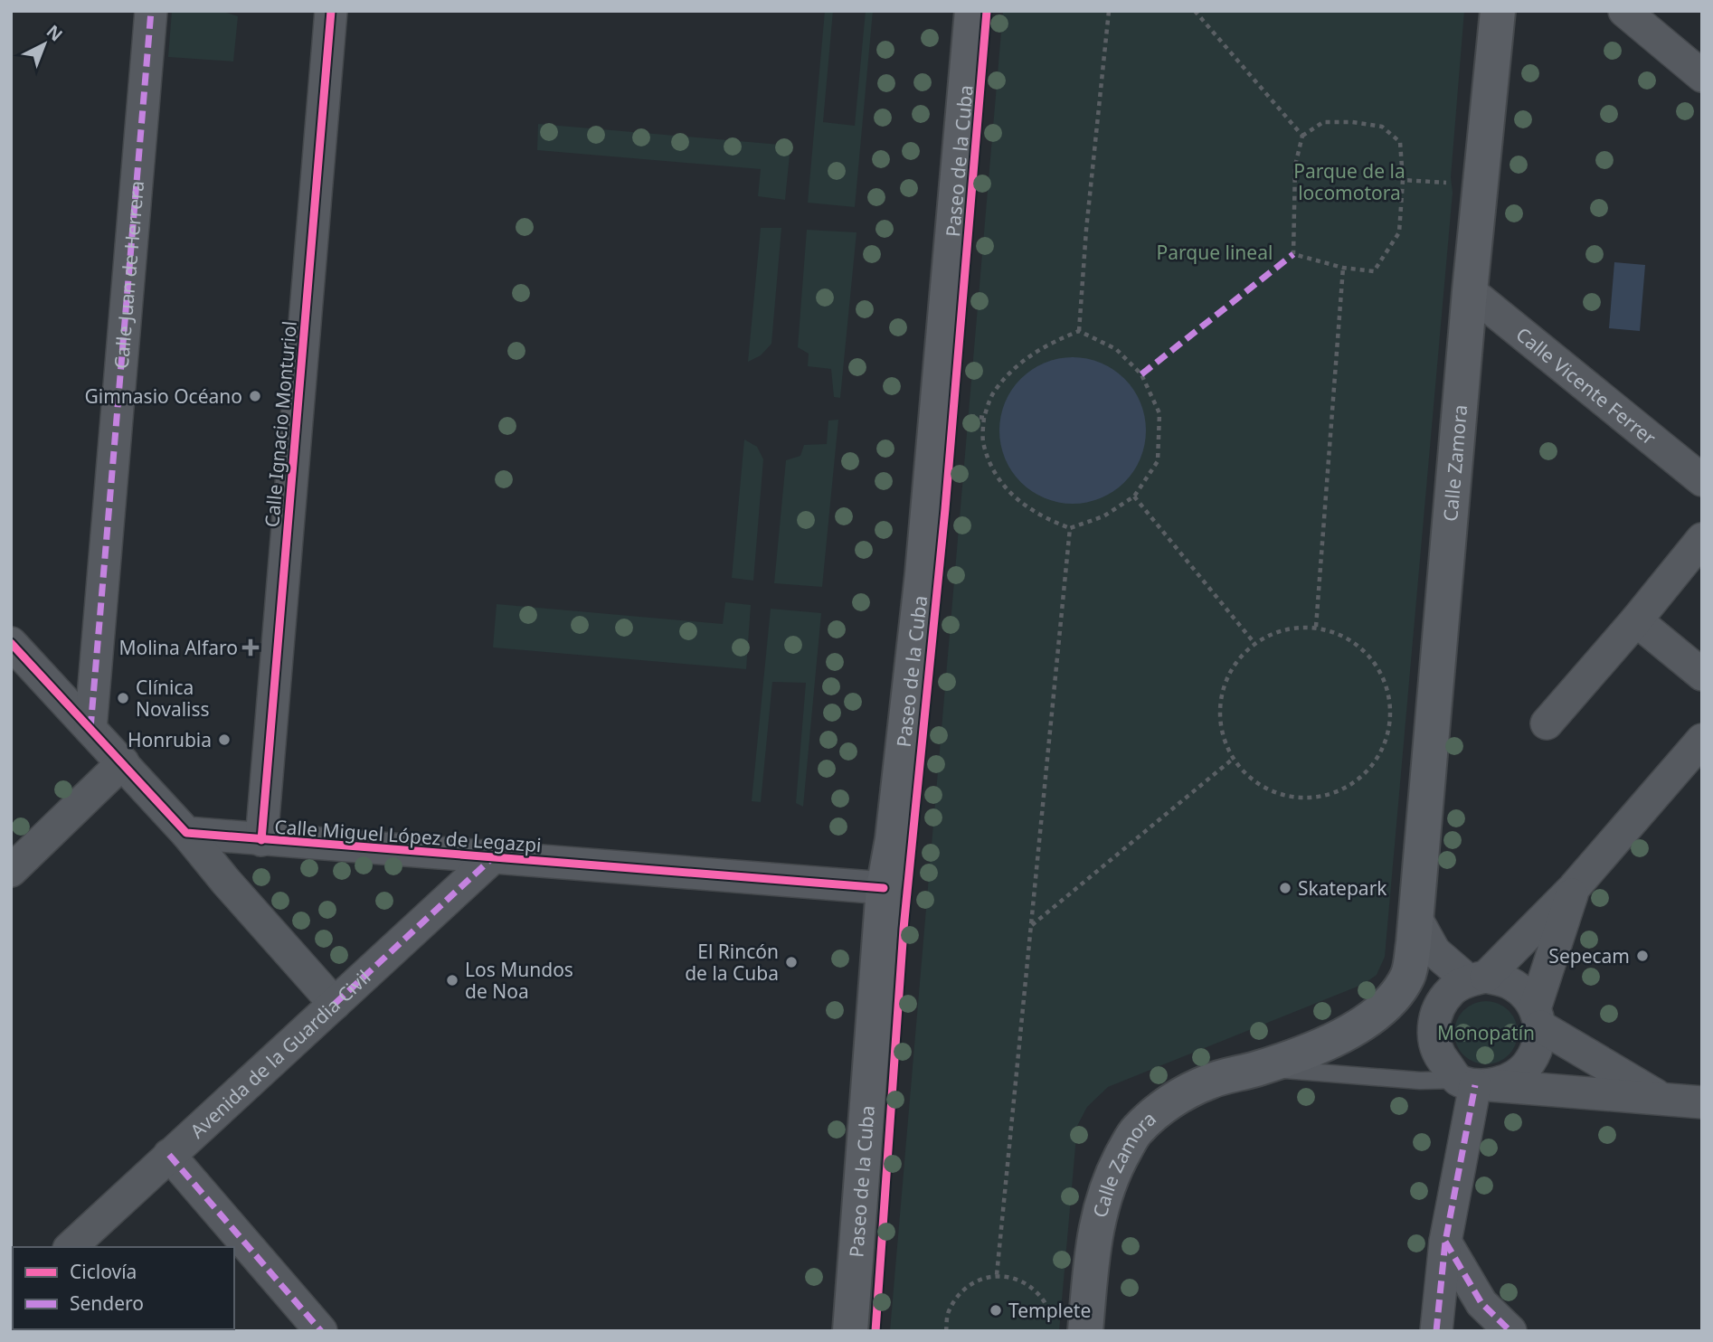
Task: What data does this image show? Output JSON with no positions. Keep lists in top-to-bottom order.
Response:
{
  "streets": {
    "main road": ["Paseo de la Cuba", "Calle Zamora"],
    "street": [
      "Calle Juan de Herrera",
      "Calle Vicente Ferrer",
      "Calle Ignacio Monturiol",
      "Calle Miguel López de Legazpi",
      "Avenida de la Guardia Civil"
    ]
  },
  "crossings": [
    ["Paseo de la Cuba", "Calle Miguel López de Legazpi"],
    ["Calle Vicente Ferrer", "Calle Zamora"],
    ["Calle Ignacio Monturiol", "Calle Miguel López de Legazpi"],
    ["Calle Miguel López de Legazpi", "Avenida de la Guardia Civil"]
  ],
  "parks": ["Parque de la locomotora", "Parque lineal", "Monopatín"],
  "places": {
    "other": [
      "Gimnasio Océano",
      "Clínica Novaliss",
      "Honrubia",
      "Skatepark",
      "Sepecam",
      "El Rincón de la Cuba",
      "Los Mundos de Noa",
      "Templete"
    ],
    "health": ["Molina Alfaro"]
  },
  "legend": ["Ciclovía", "Sendero"],
  "north": "top right"
}
